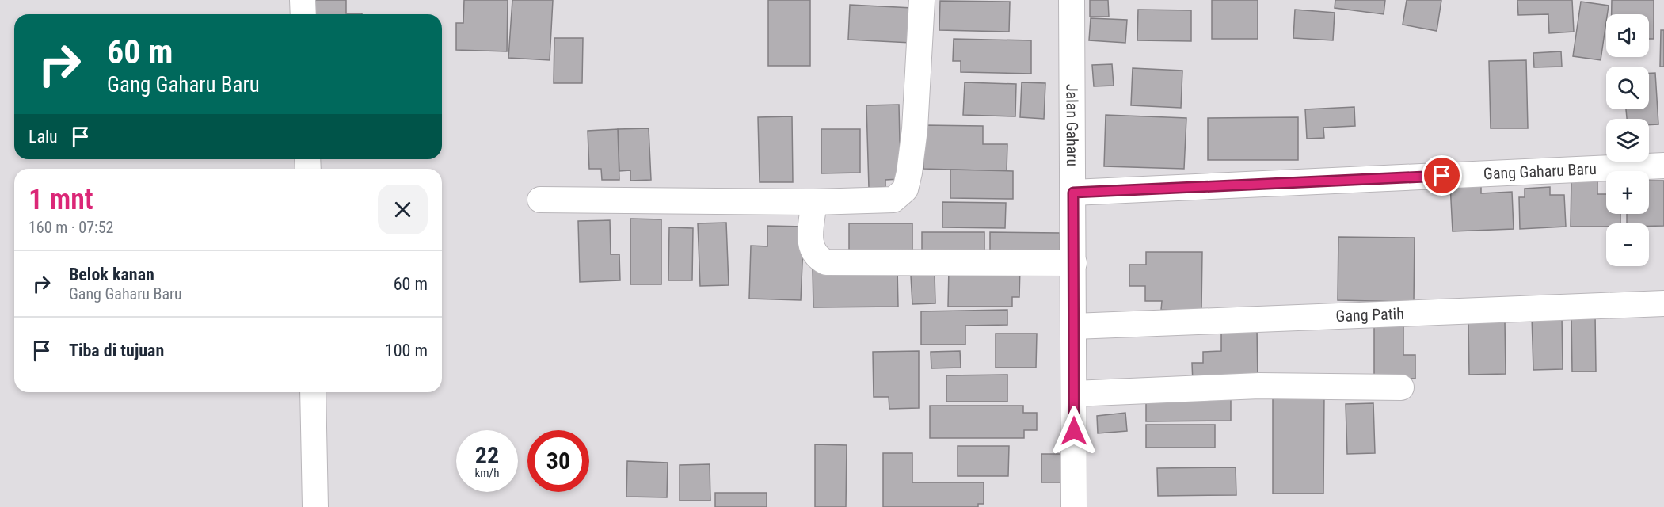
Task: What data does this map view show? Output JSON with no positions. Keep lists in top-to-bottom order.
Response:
{
  "streets": {
    "street": ["Jalan Gaharu", "Gang Gaharu Baru", "Gang Patih"]
  },
  "crossings": [
    ["Jalan Gaharu", "Gang Gaharu Baru"],
    ["Jalan Gaharu", "Gang Patih"]
  ],
  "page": {
    "map_buttons": ["+", "−"],
    "turn": ["60 m", "Gang Gaharu Baru"],
    "then": "Lalu",
    "heading": ["1 mnt", "160 m · 07:52"],
    "list": [
      {
        "name": "Belok kanan",
        "note": "Gang Gaharu Baru",
        "value": "60 m"
      },
      {
        "name": "Tiba di tujuan",
        "value": "100 m"
      }
    ],
    "speed": "22 km/h",
    "limit": "30"
  }
}
